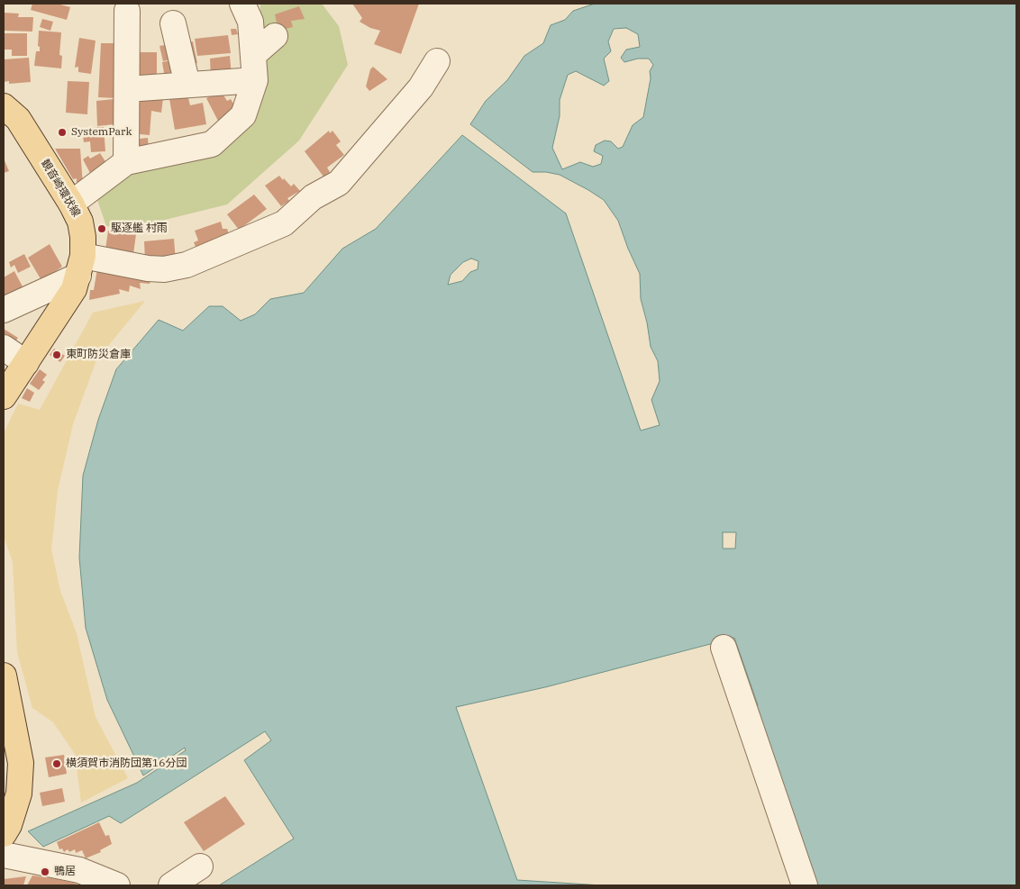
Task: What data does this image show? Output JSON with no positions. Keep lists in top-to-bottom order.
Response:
{
  "streets": {
    "main road": ["観音崎環状線"]
  },
  "places": [
    "SystemPark",
    "駆逐艦 村雨",
    "東町防災倉庫",
    "横須賀市消防団第16分団",
    "鴨居"
  ]
}
